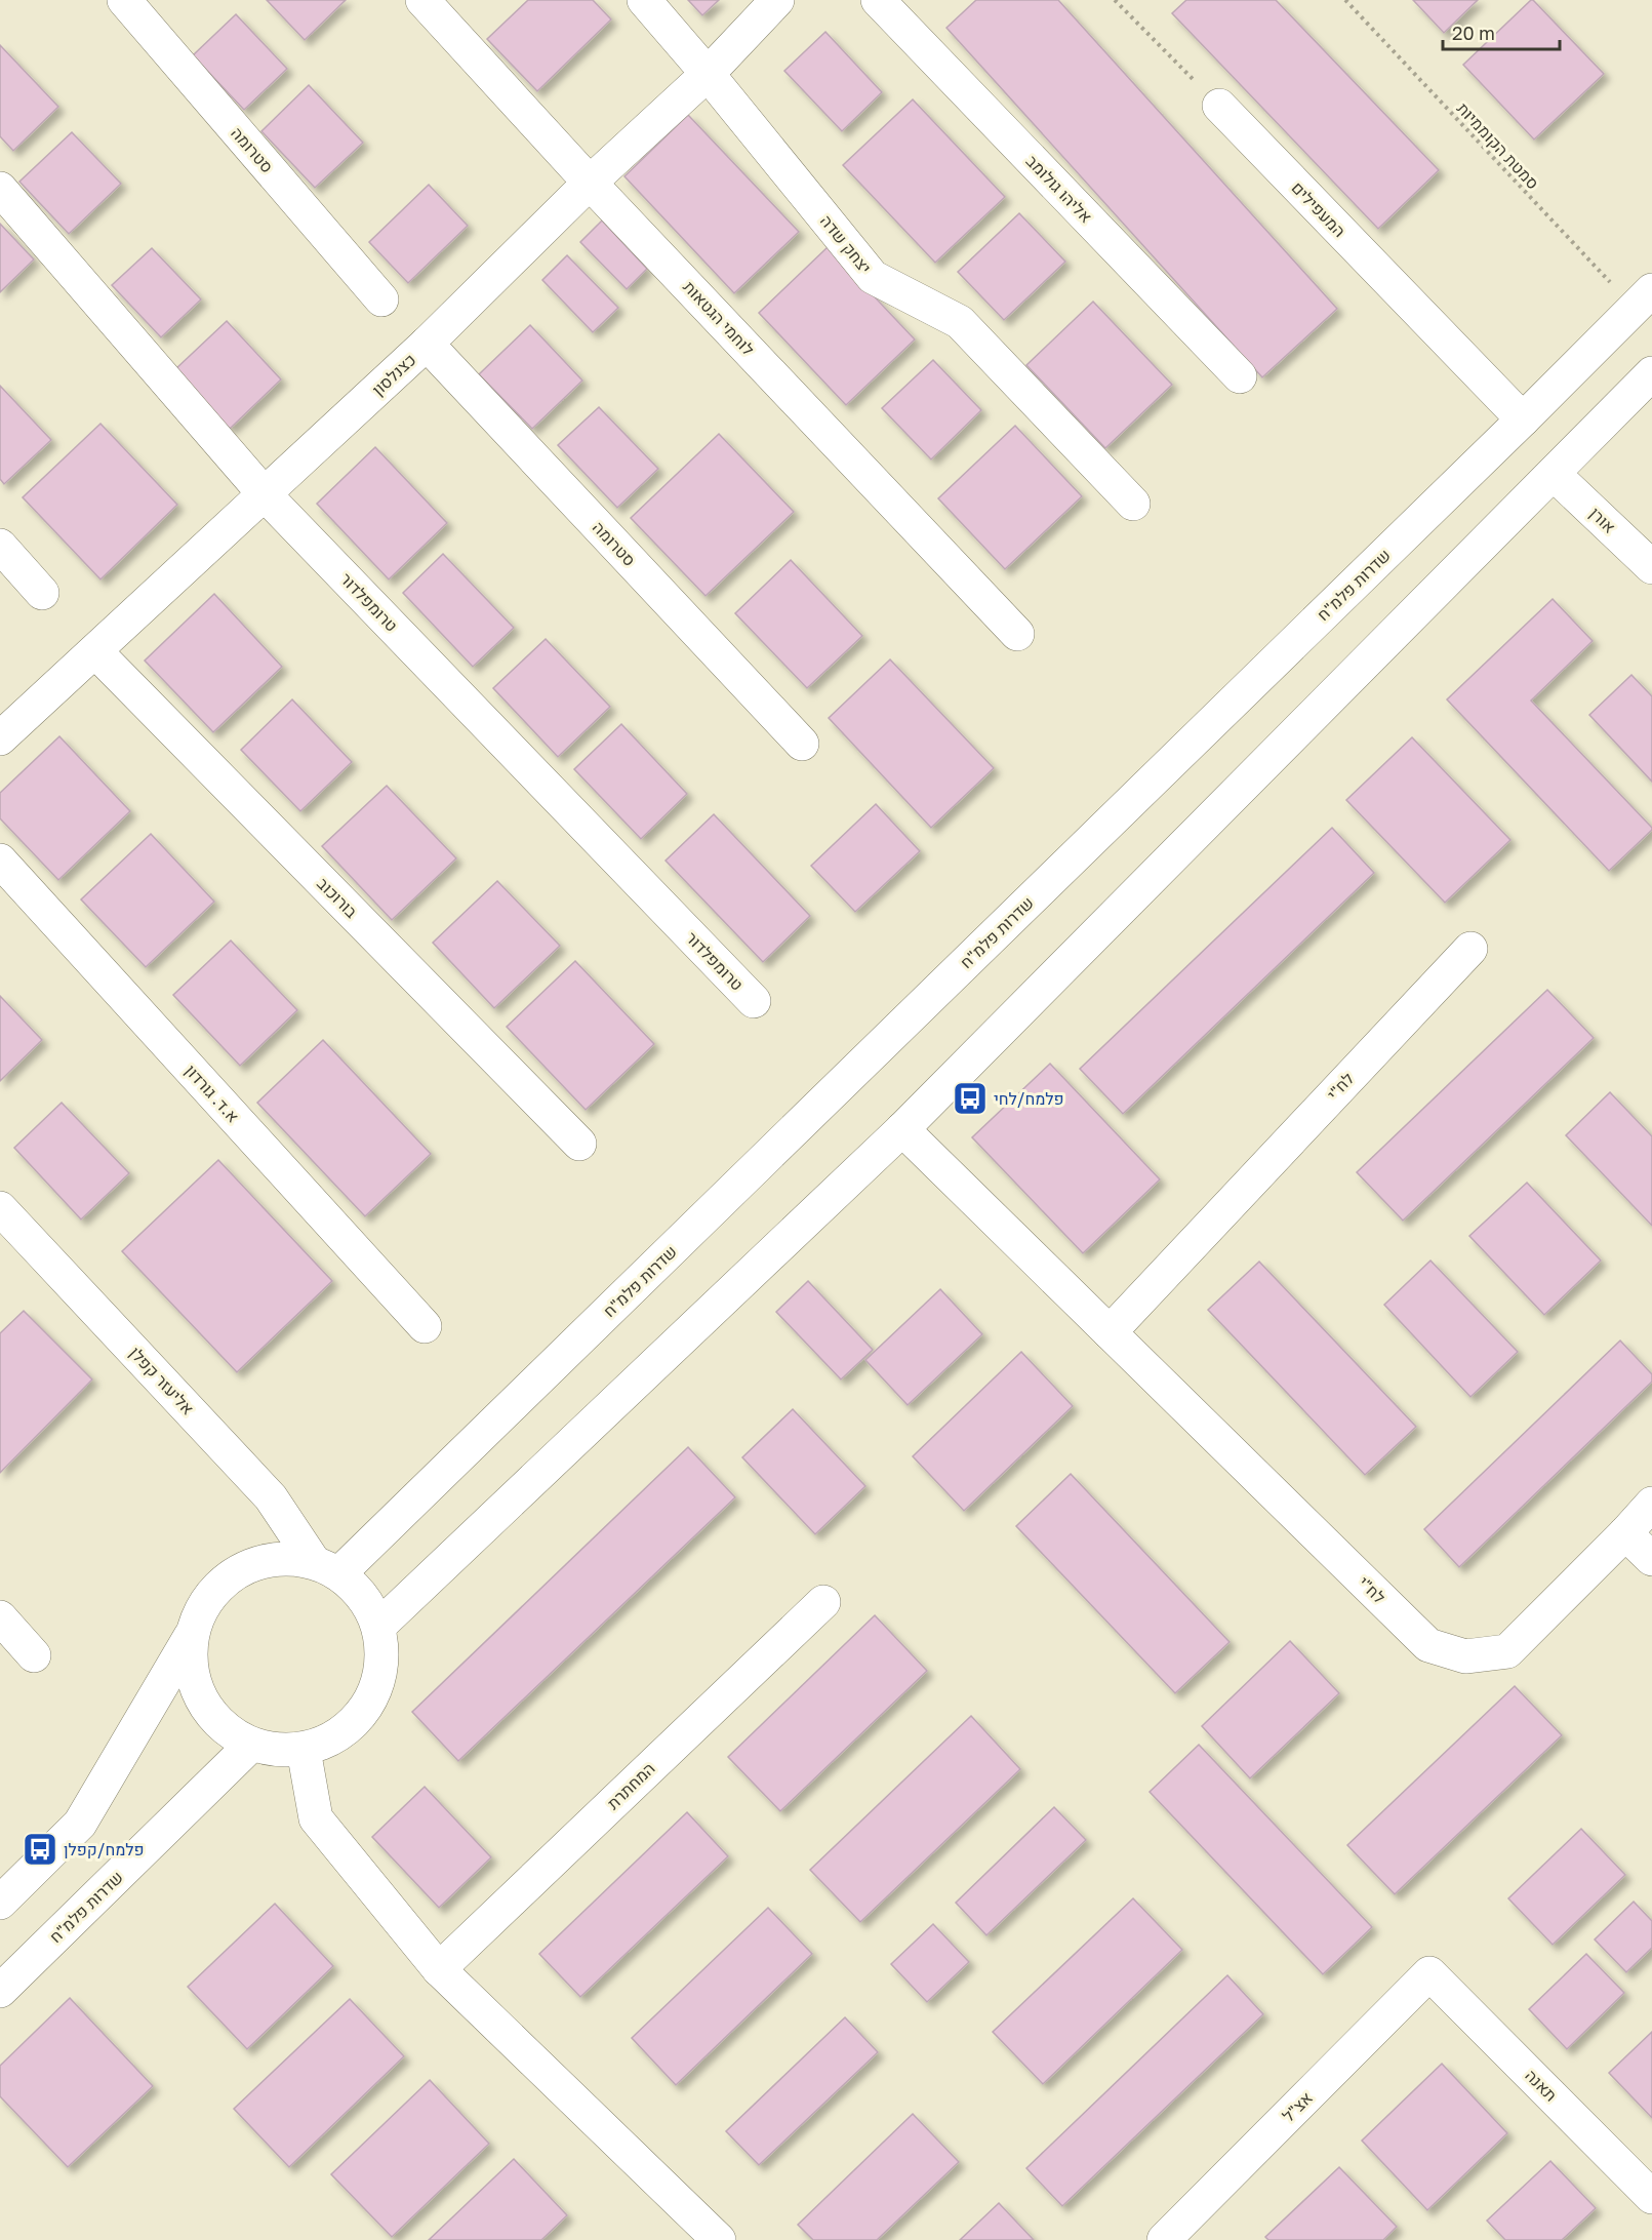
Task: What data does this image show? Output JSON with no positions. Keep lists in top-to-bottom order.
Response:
{
  "streets": {
    "street": [
      "סטרומה",
      "אליהו גולומב",
      "המעפילים",
      "יצחק שדה",
      "לוחמי הגטאות",
      "כצנלסון",
      "אורן",
      "שדרות פלמ\"ח",
      "טרומפלדור",
      "בורוכוב",
      "לח\"י",
      "א.ד. גורדון",
      "אליעזר קפלן",
      "המחתרת",
      "תאנה",
      "אצ\"ל"
    ],
    "path": ["סמטת הקוממיות"]
  },
  "crossings": [
    ["סמטת הקוממיות", "שדרות פלמ\"ח"],
    ["סטרומה", "כצנלסון"],
    ["המעפילים", "שדרות פלמ\"ח"],
    ["יצחק שדה", "כצנלסון"],
    ["לוחמי הגטאות", "כצנלסון"],
    ["כצנלסון", "טרומפלדור"],
    ["כצנלסון", "בורוכוב"],
    ["שדרות פלמ\"ח", "אליעזר קפלן"],
    ["תאנה", "אצ\"ל"]
  ],
  "places": {
    "bus stop": ["פלמח/לחי", "פלמח/קפלן"]
  },
  "scale_bar": "20 m"
}
